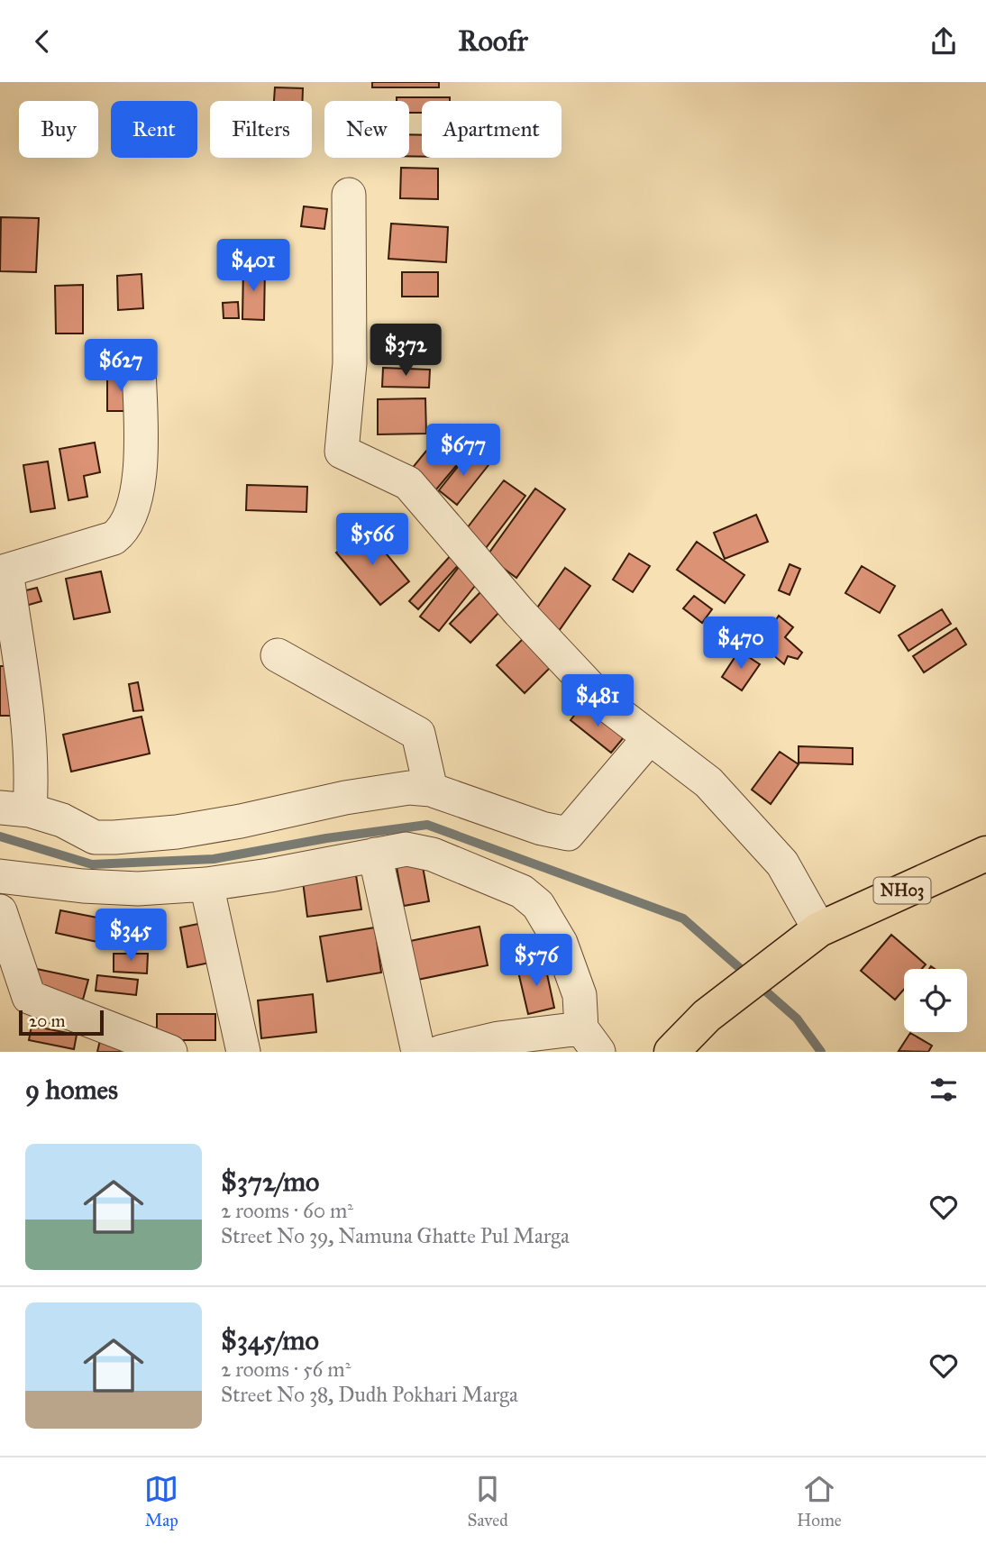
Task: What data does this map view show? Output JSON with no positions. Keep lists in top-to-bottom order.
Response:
{
  "streets": {
    "main road": ["NH03"]
  },
  "scale_bar": "20 m",
  "page": {
    "header": "Roofr",
    "chip": [
      "Buy",
      "Rent",
      "Filters",
      "New",
      "Apartment"
    ],
    "price": [
      "$401",
      "$372",
      "$627",
      "$677",
      "$566",
      "$470",
      "$481",
      "$345",
      "$576"
    ],
    "scale": "20 m",
    "heading": "9 homes",
    "list": [
      {
        "name": "$372/mo",
        "note": "2 rooms · 60 m² · Street No 39, Namuna Ghatte Pul Marga"
      },
      {
        "name": "$345/mo",
        "note": "2 rooms · 56 m² · Street No 38, Dudh Pokhari Marga"
      }
    ],
    "tabs": ["Map", "Saved", "Home"]
  }
}
